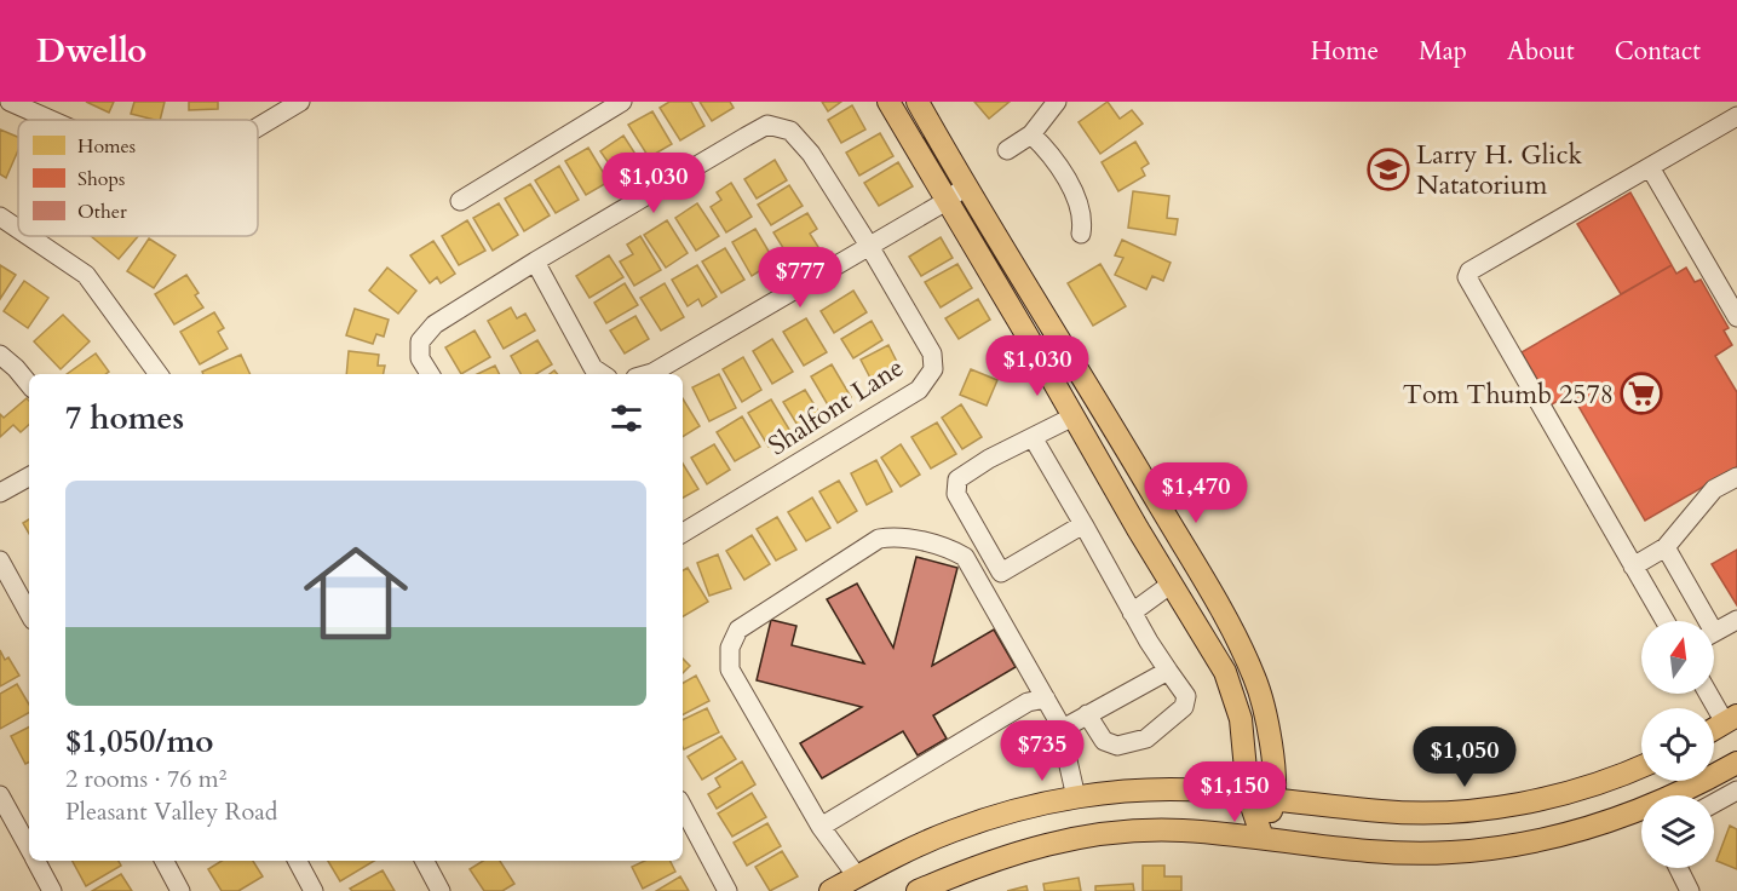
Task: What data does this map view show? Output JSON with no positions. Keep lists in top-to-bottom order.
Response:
{
  "streets": {
    "street": ["Shalfont Lane"]
  },
  "places": {
    "school or university": ["Larry H. Glick Natatorium"],
    "supermarket": ["Tom Thumb 2578"]
  },
  "legend": ["Homes", "Shops", "Other"],
  "north": "top",
  "page": {
    "header": "Dwello",
    "nav": [
      "Home",
      "Map",
      "About",
      "Contact"
    ],
    "price": [
      "$1,030",
      "$777",
      "$1,030",
      "$1,470",
      "$735",
      "$1,050",
      "$1,150"
    ],
    "heading": "7 homes",
    "list": [
      {
        "name": "$1,050/mo",
        "note": "2 rooms · 76 m² · Pleasant Valley Road"
      }
    ]
  }
}
